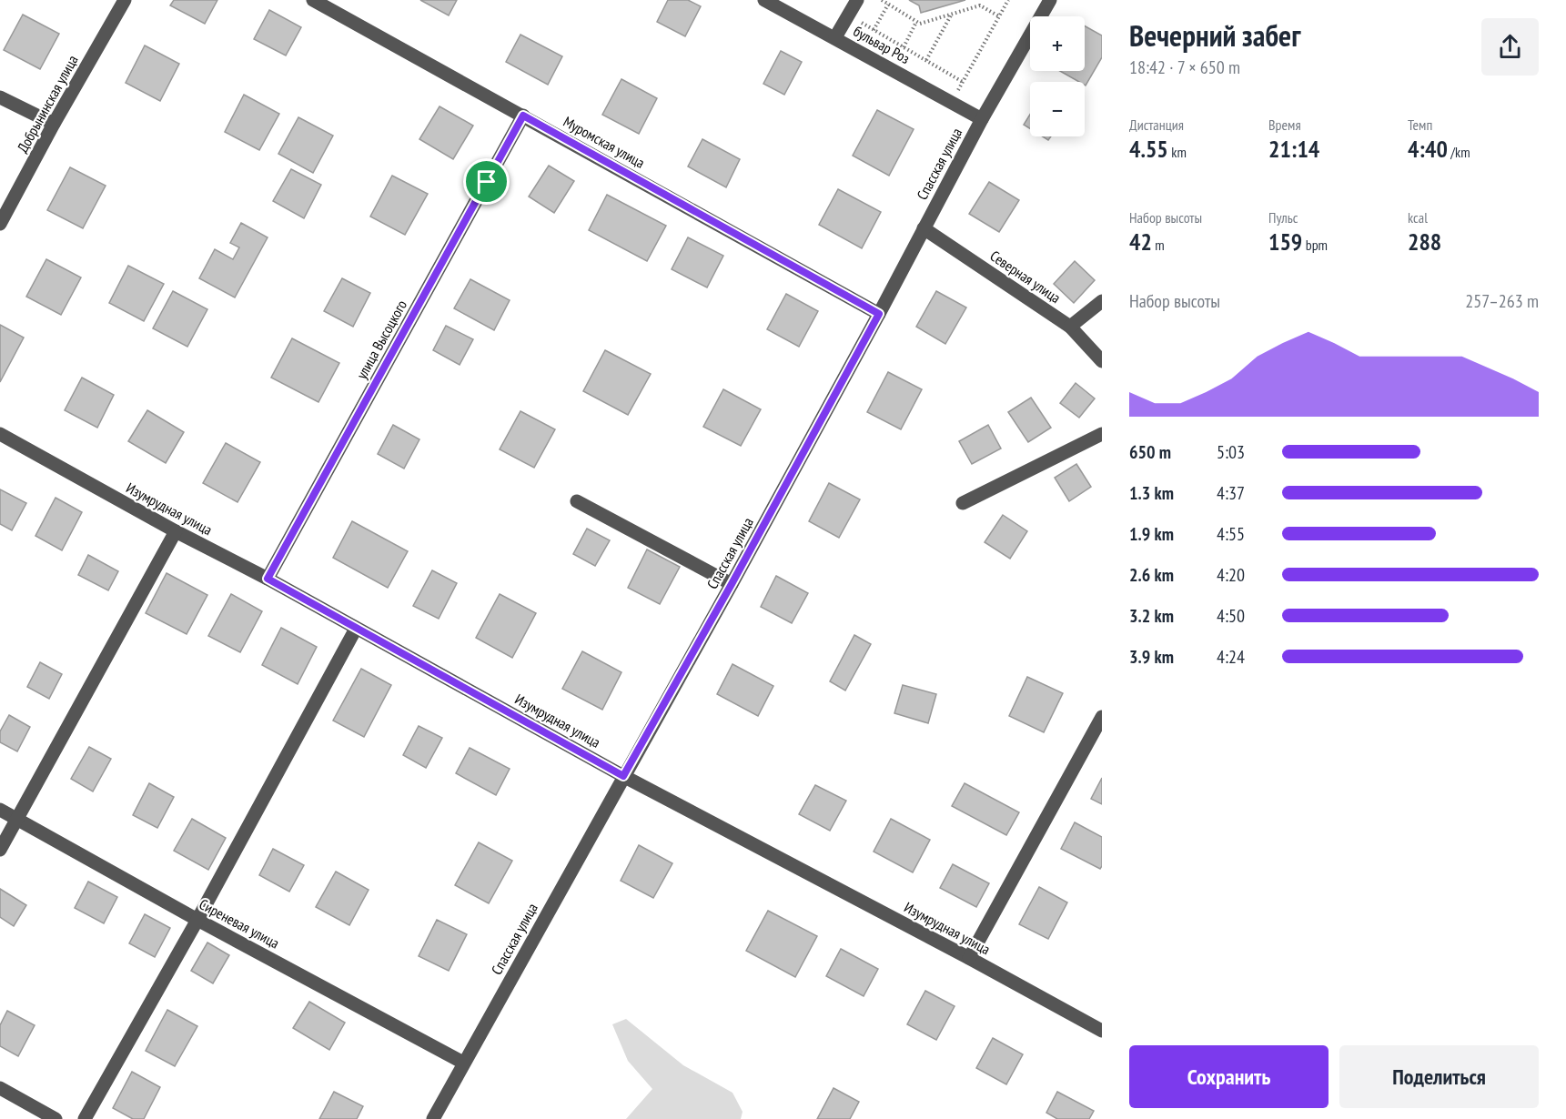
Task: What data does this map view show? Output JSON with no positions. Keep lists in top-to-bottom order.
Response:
{
  "streets": {
    "street": [
      "бульвар Роз",
      "Добрынинская улица",
      "Муромская улица",
      "Спасская улица",
      "Северная улица",
      "улица Высоцкого",
      "Изумрудная улица",
      "Сиреневая улица"
    ]
  },
  "crossings": [
    ["бульвар Роз", "Спасская улица"],
    ["Муромская улица", "Спасская улица"],
    ["Муромская улица", "улица Высоцкого"],
    ["Спасская улица", "Северная улица"],
    ["Спасская улица", "Изумрудная улица"],
    ["Спасская улица", "Сиреневая улица"],
    ["улица Высоцкого", "Изумрудная улица"]
  ],
  "page": {
    "heading": ["Вечерний забег", "18:42 · 7 × 650 m"],
    "map_buttons": ["+", "−"],
    "stats": [
      ["Дистанция", "4.55 km"],
      ["Время", "21:14"],
      ["Темп", "4:40 /km"],
      ["Набор высоты", "42 m"],
      ["Пульс", "159 bpm"],
      ["kcal", "288"]
    ],
    "chart": ["Набор высоты", "257–263 m"],
    "list": [
      {
        "name": "650 m",
        "note": "5:03"
      },
      {
        "name": "1.3 km",
        "note": "4:37"
      },
      {
        "name": "1.9 km",
        "note": "4:55"
      },
      {
        "name": "2.6 km",
        "note": "4:20"
      },
      {
        "name": "3.2 km",
        "note": "4:50"
      },
      {
        "name": "3.9 km",
        "note": "4:24"
      }
    ],
    "buttons": ["Сохранить", "Поделиться"]
  }
}
